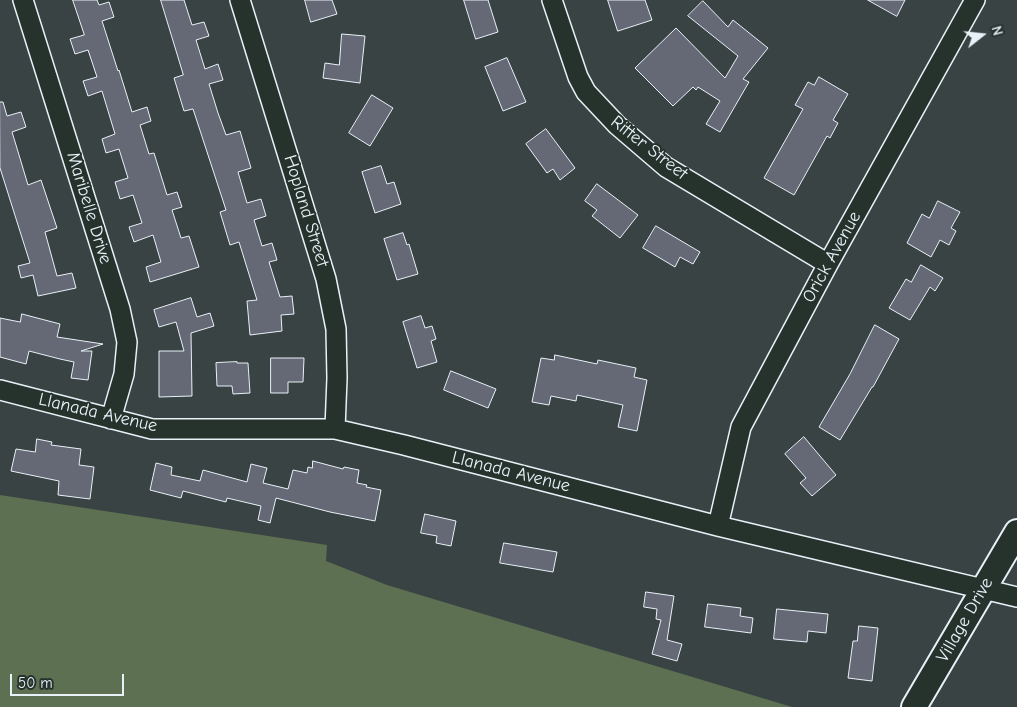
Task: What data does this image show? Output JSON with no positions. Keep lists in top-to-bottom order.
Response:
{
  "streets": {
    "main road": ["Village Drive"],
    "street": [
      "Ritter Street",
      "Maribelle Drive",
      "Hopland Street",
      "Orick Avenue",
      "Llanada Avenue"
    ]
  },
  "crossings": [
    ["Ritter Street", "Orick Avenue"],
    ["Maribelle Drive", "Llanada Avenue"],
    ["Hopland Street", "Llanada Avenue"],
    ["Orick Avenue", "Llanada Avenue"],
    ["Llanada Avenue", "Village Drive"]
  ],
  "scale_bar": "50 m",
  "north": "right"
}
